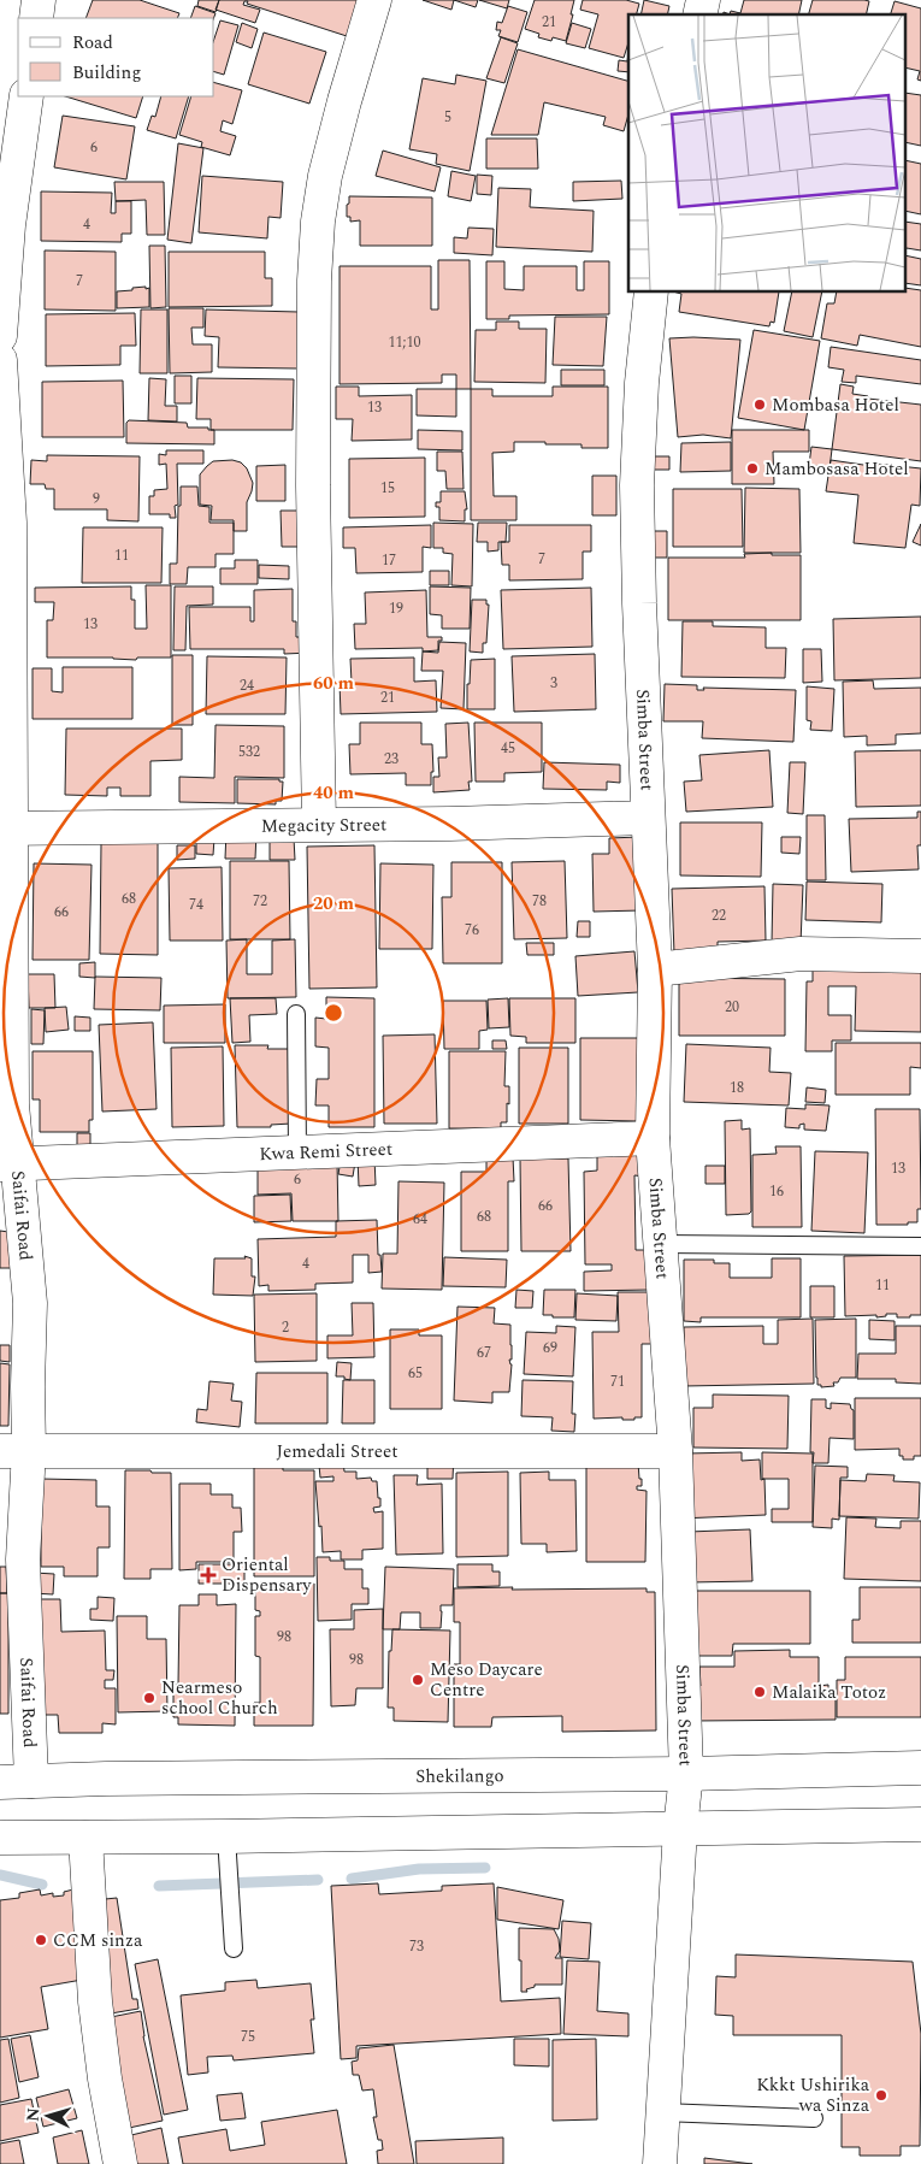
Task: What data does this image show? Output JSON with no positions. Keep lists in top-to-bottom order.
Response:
{
  "streets": {
    "street": [
      "Simba Street",
      "Megacity Street",
      "Kwa Remi Street",
      "Saifai Road",
      "Jemedali Street",
      "Shekilango"
    ]
  },
  "crossings": [
    ["Simba Street", "Megacity Street"],
    ["Simba Street", "Kwa Remi Street"],
    ["Simba Street", "Jemedali Street"],
    ["Simba Street", "Shekilango"],
    ["Megacity Street", "Saifai Road"],
    ["Kwa Remi Street", "Saifai Road"],
    ["Saifai Road", "Jemedali Street"],
    ["Saifai Road", "Shekilango"]
  ],
  "places": {
    "other": [
      "Mombasa Hotel",
      "Mambosasa Hotel",
      "Meso Daycare Centre",
      "Malaika Totoz",
      "Nearmeso school Church",
      "CCM sinza",
      "Kkkt Ushirika wa Sinza"
    ],
    "health": ["Oriental Dispensary"]
  },
  "house_numbers": [
    "21",
    "5",
    "6",
    "4",
    "7",
    "11;10",
    "13",
    "15",
    "9",
    "11",
    "7",
    "17",
    "19",
    "13",
    "3",
    "24",
    "21",
    "45",
    "532",
    "23",
    "68",
    "72",
    "78",
    "74",
    "66",
    "22",
    "76",
    "20",
    "18",
    "13",
    "6",
    "16",
    "66",
    "68",
    "64",
    "4",
    "11",
    "2",
    "69",
    "67",
    "65",
    "71",
    "98",
    "98",
    "73",
    "75"
  ],
  "legend": ["Road", "Building"],
  "north": "left",
  "rings": ["60 m", "40 m", "20 m"]
}
